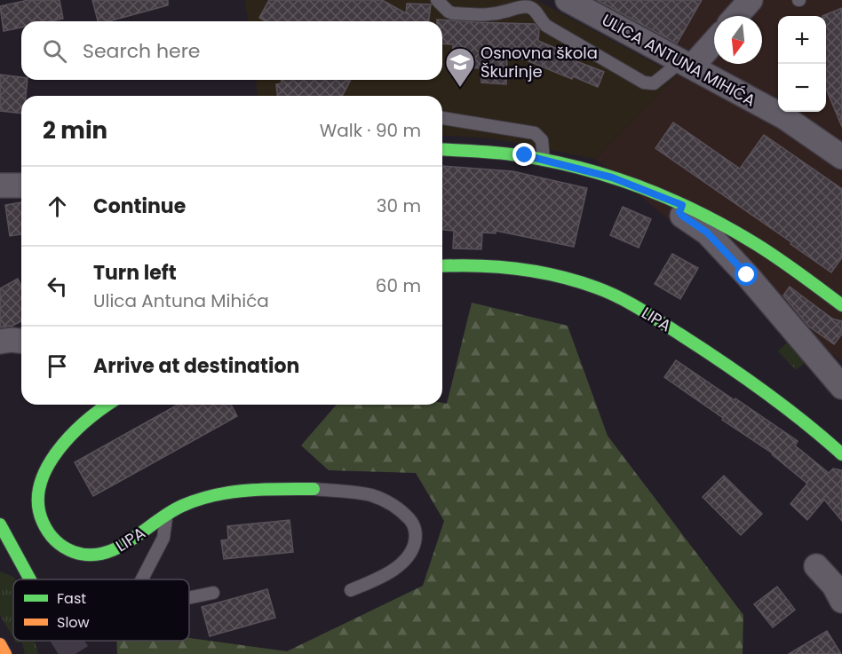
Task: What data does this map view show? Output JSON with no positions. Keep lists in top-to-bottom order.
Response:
{
  "streets": {
    "main road": ["LIPA"],
    "street": ["ULICA ANTUNA MIHIĆA"]
  },
  "places": {
    "school or university": ["Osnovna škola Škurinje"]
  },
  "legend": ["Fast", "Slow"],
  "north": "bottom",
  "page": {
    "map_buttons": ["+", "−"],
    "search": "Search here",
    "heading": ["2 min", "Walk · 90 m"],
    "list": [
      ["Continue", "30 m"],
      ["Turn left", "Ulica Antuna Mihića", "60 m"],
      "Arrive at destination"
    ]
  }
}
